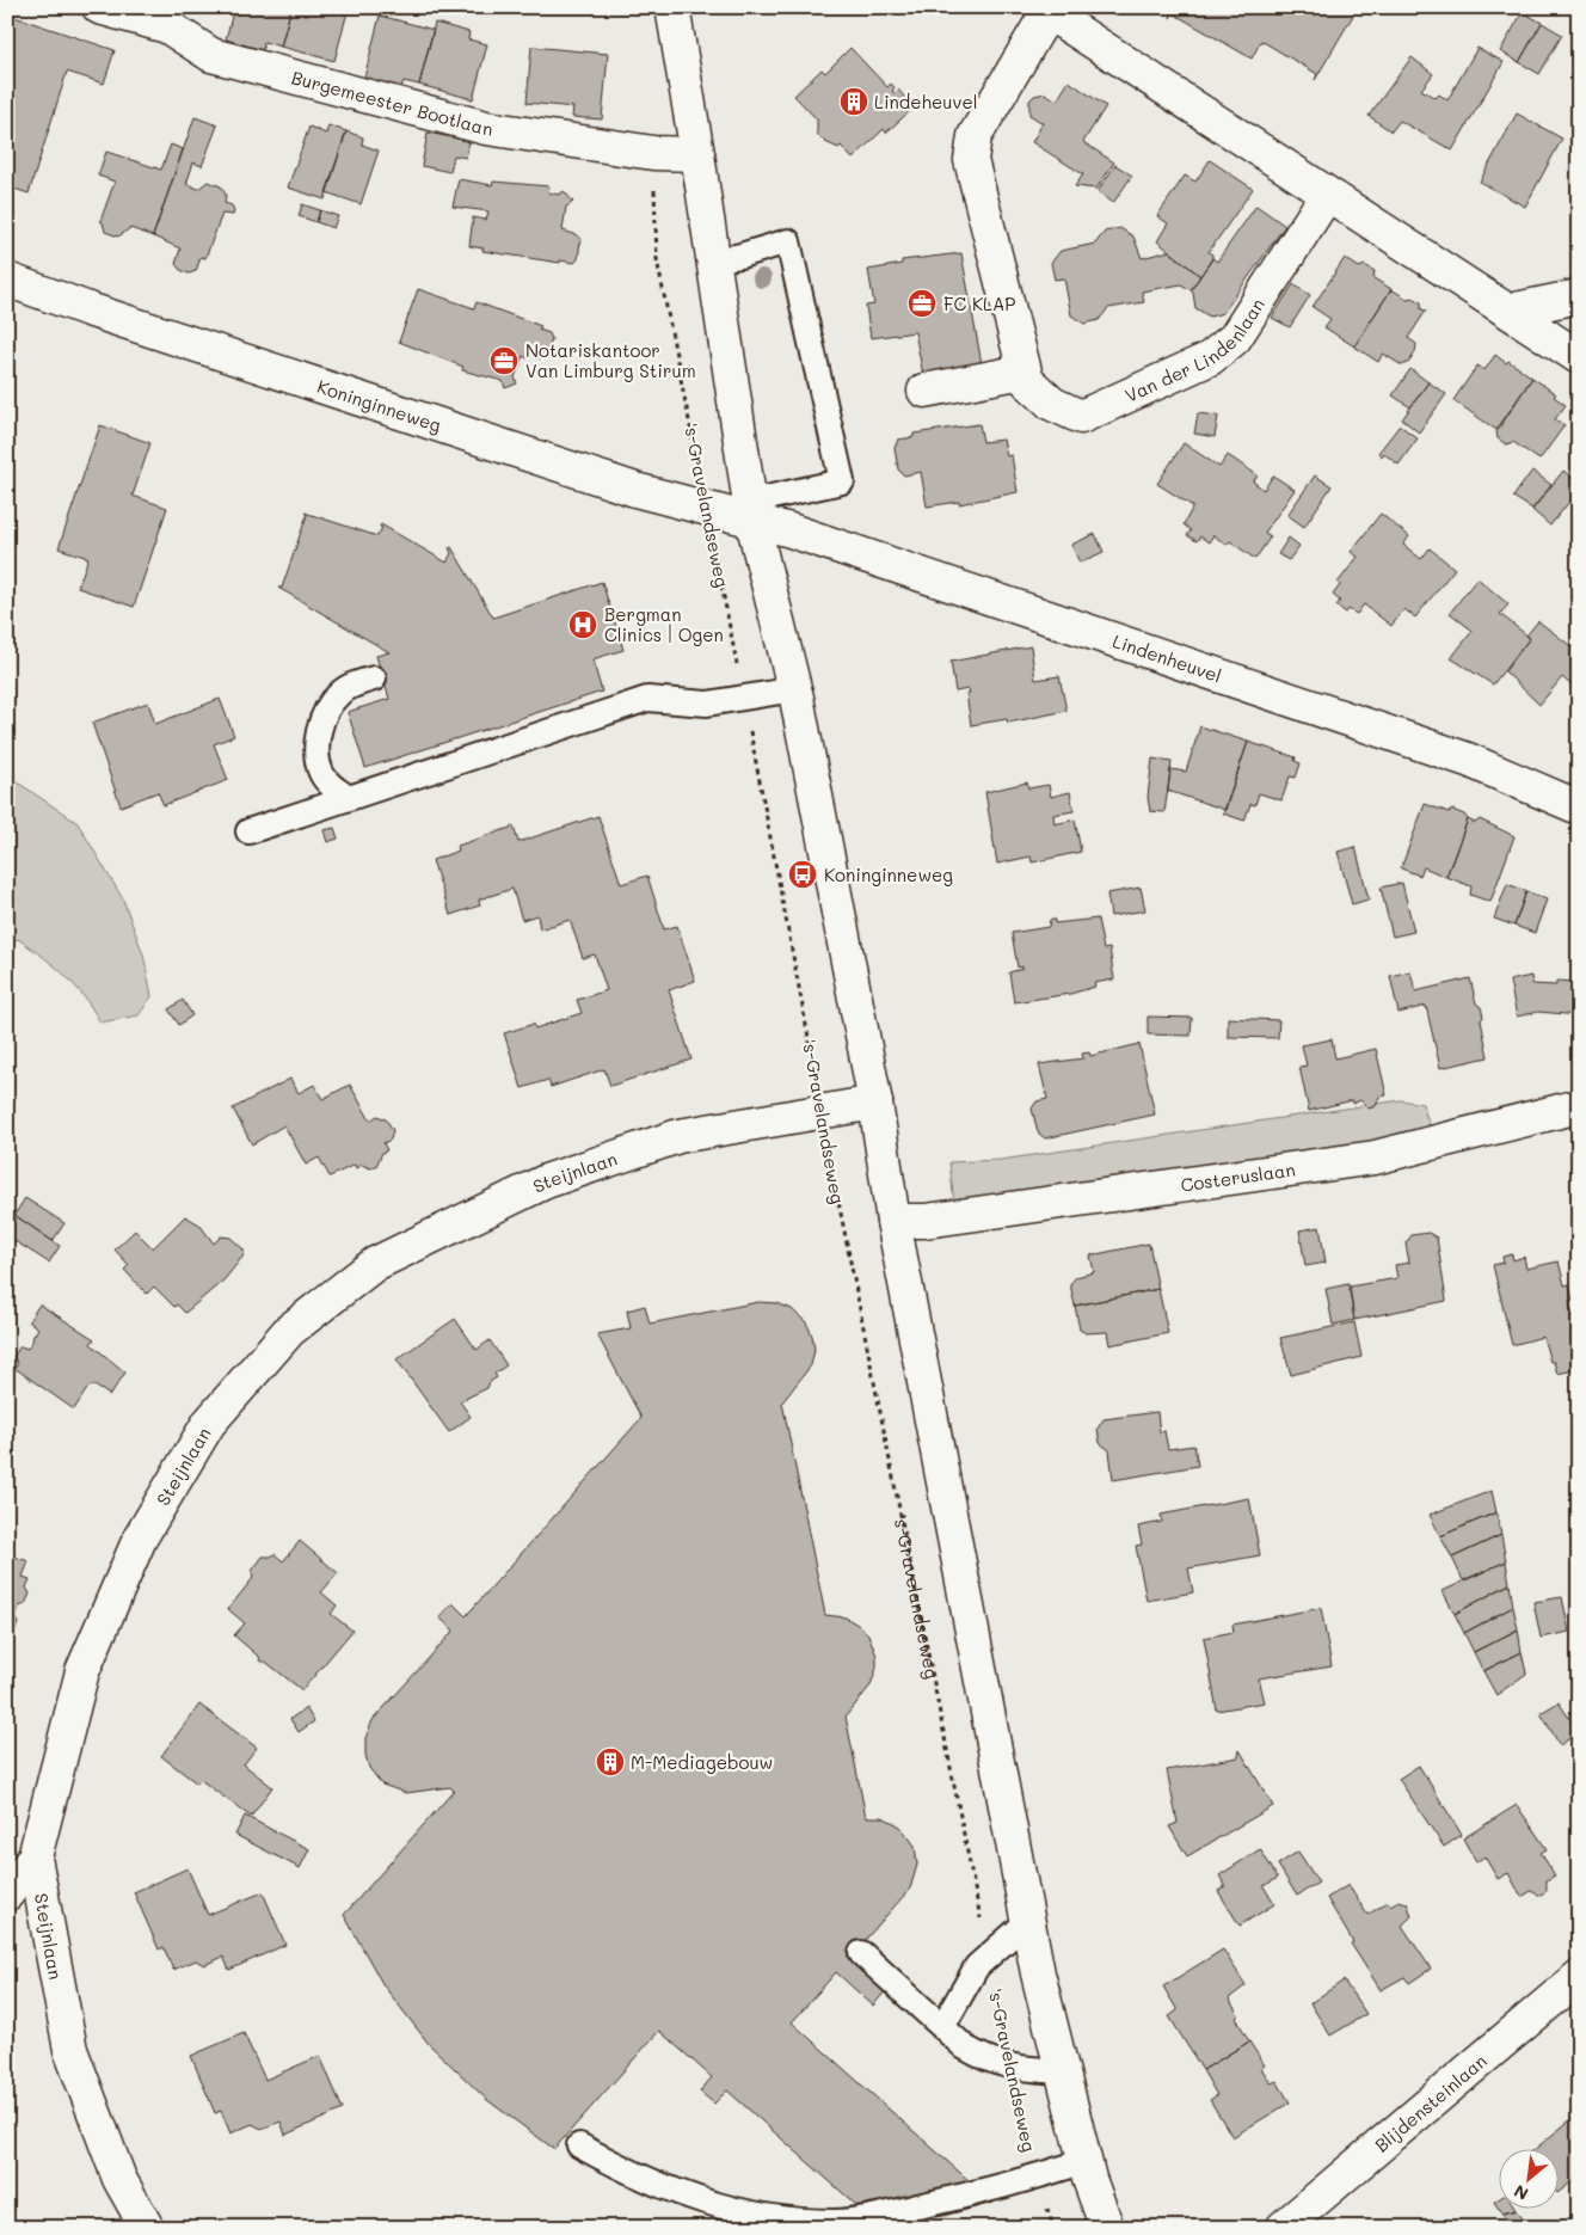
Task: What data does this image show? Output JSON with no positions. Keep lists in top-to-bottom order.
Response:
{
  "streets": {
    "street": [
      "Burgemeester Bootlaan",
      "Van der Lindenlaan",
      "Koninginneweg",
      "Lindenheuvel",
      "Steijnlaan",
      "Costeruslaan",
      "Blijdensteinlaan"
    ],
    "path": ["'s-Gravelandseweg"]
  },
  "crossings": [
    ["Burgemeester Bootlaan", "'s-Gravelandseweg"],
    ["Koninginneweg", "'s-Gravelandseweg"],
    ["Koninginneweg", "Lindenheuvel"],
    ["'s-Gravelandseweg", "Steijnlaan"]
  ],
  "places": {
    "building": ["Lindeheuvel", "M-Mediagebouw"],
    "office": ["FC KLAP", "Notariskantoor Van Limburg Stirum"],
    "hospital": ["Bergman Clinics | Ogen"],
    "bus stop": ["Koninginneweg"]
  },
  "north": "bottom left"
}
